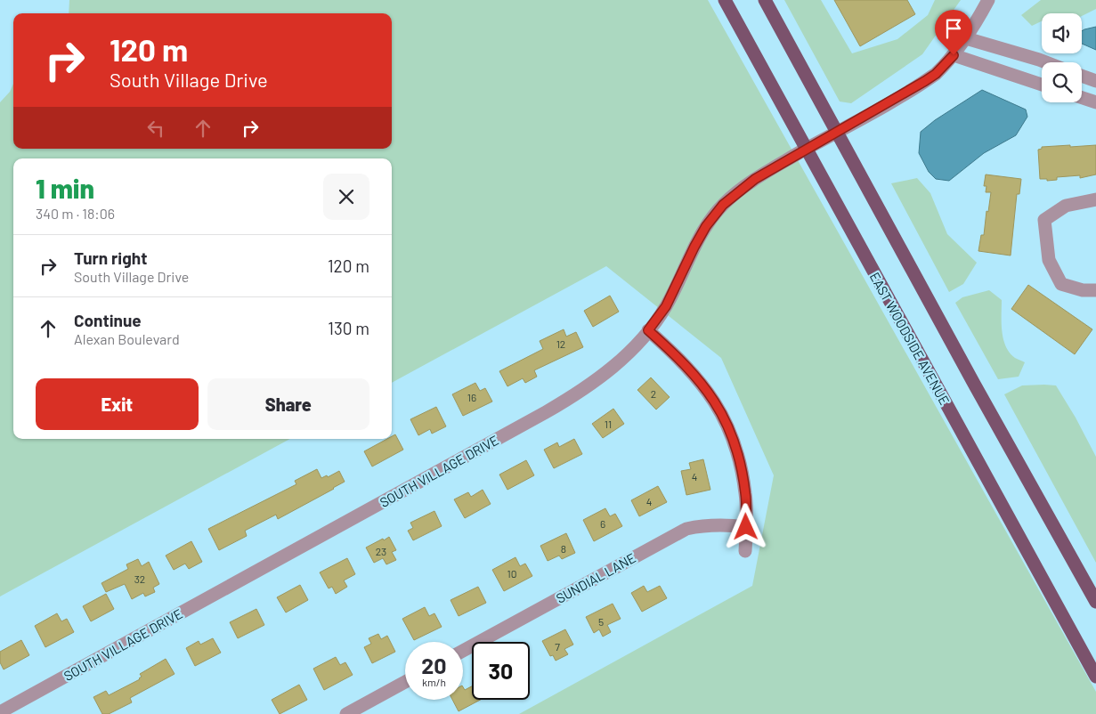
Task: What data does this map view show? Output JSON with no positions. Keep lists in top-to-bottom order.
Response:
{
  "streets": {
    "main road": ["EAST WOODSIDE AVENUE"],
    "street": ["SOUTH VILLAGE DRIVE", "SUNDIAL LANE"]
  },
  "crossings": [
    ["EAST WOODSIDE AVENUE", "SOUTH VILLAGE DRIVE"]
  ],
  "house_numbers": [
    "12",
    "2",
    "16",
    "11",
    "4",
    "4",
    "6",
    "8",
    "23",
    "10",
    "32",
    "5",
    "7"
  ],
  "page": {
    "turn": ["120 m", "South Village Drive"],
    "heading": ["1 min", "340 m · 18:06"],
    "list": [
      {
        "name": "Turn right",
        "note": "South Village Drive",
        "value": "120 m"
      },
      {
        "name": "Continue",
        "note": "Alexan Boulevard",
        "value": "130 m"
      }
    ],
    "buttons": ["Exit", "Share"],
    "speed": "20 km/h",
    "limit": "30"
  }
}
